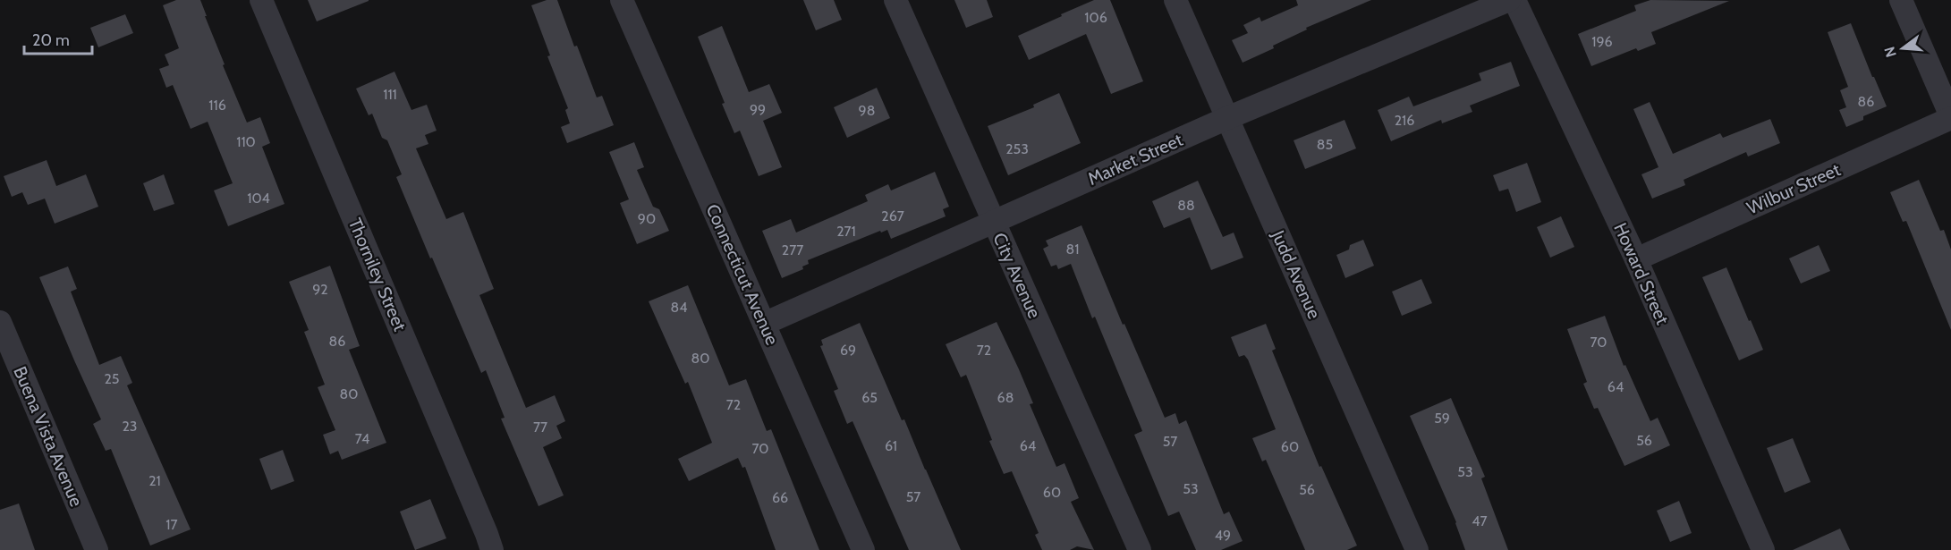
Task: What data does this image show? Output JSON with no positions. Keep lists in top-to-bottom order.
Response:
{
  "streets": {
    "street": [
      "Market Street",
      "Wilbur Street",
      "Howard Street",
      "Thorniley Street",
      "Connecticut Avenue",
      "Judd Avenue",
      "City Avenue",
      "Buena Vista Avenue"
    ]
  },
  "crossings": [
    ["Market Street", "Connecticut Avenue"],
    ["Market Street", "Judd Avenue"],
    ["Market Street", "City Avenue"],
    ["Wilbur Street", "Howard Street"]
  ],
  "house_numbers": [
    "106",
    "196",
    "111",
    "86",
    "116",
    "99",
    "98",
    "216",
    "110",
    "85",
    "253",
    "104",
    "88",
    "267",
    "90",
    "271",
    "81",
    "277",
    "92",
    "84",
    "86",
    "70",
    "69",
    "72",
    "80",
    "25",
    "64",
    "80",
    "65",
    "68",
    "72",
    "59",
    "23",
    "77",
    "74",
    "56",
    "57",
    "61",
    "64",
    "60",
    "70",
    "53",
    "21",
    "53",
    "56",
    "60",
    "57",
    "66",
    "47",
    "17",
    "49"
  ],
  "scale_bar": "20 m",
  "north": "left"
}
